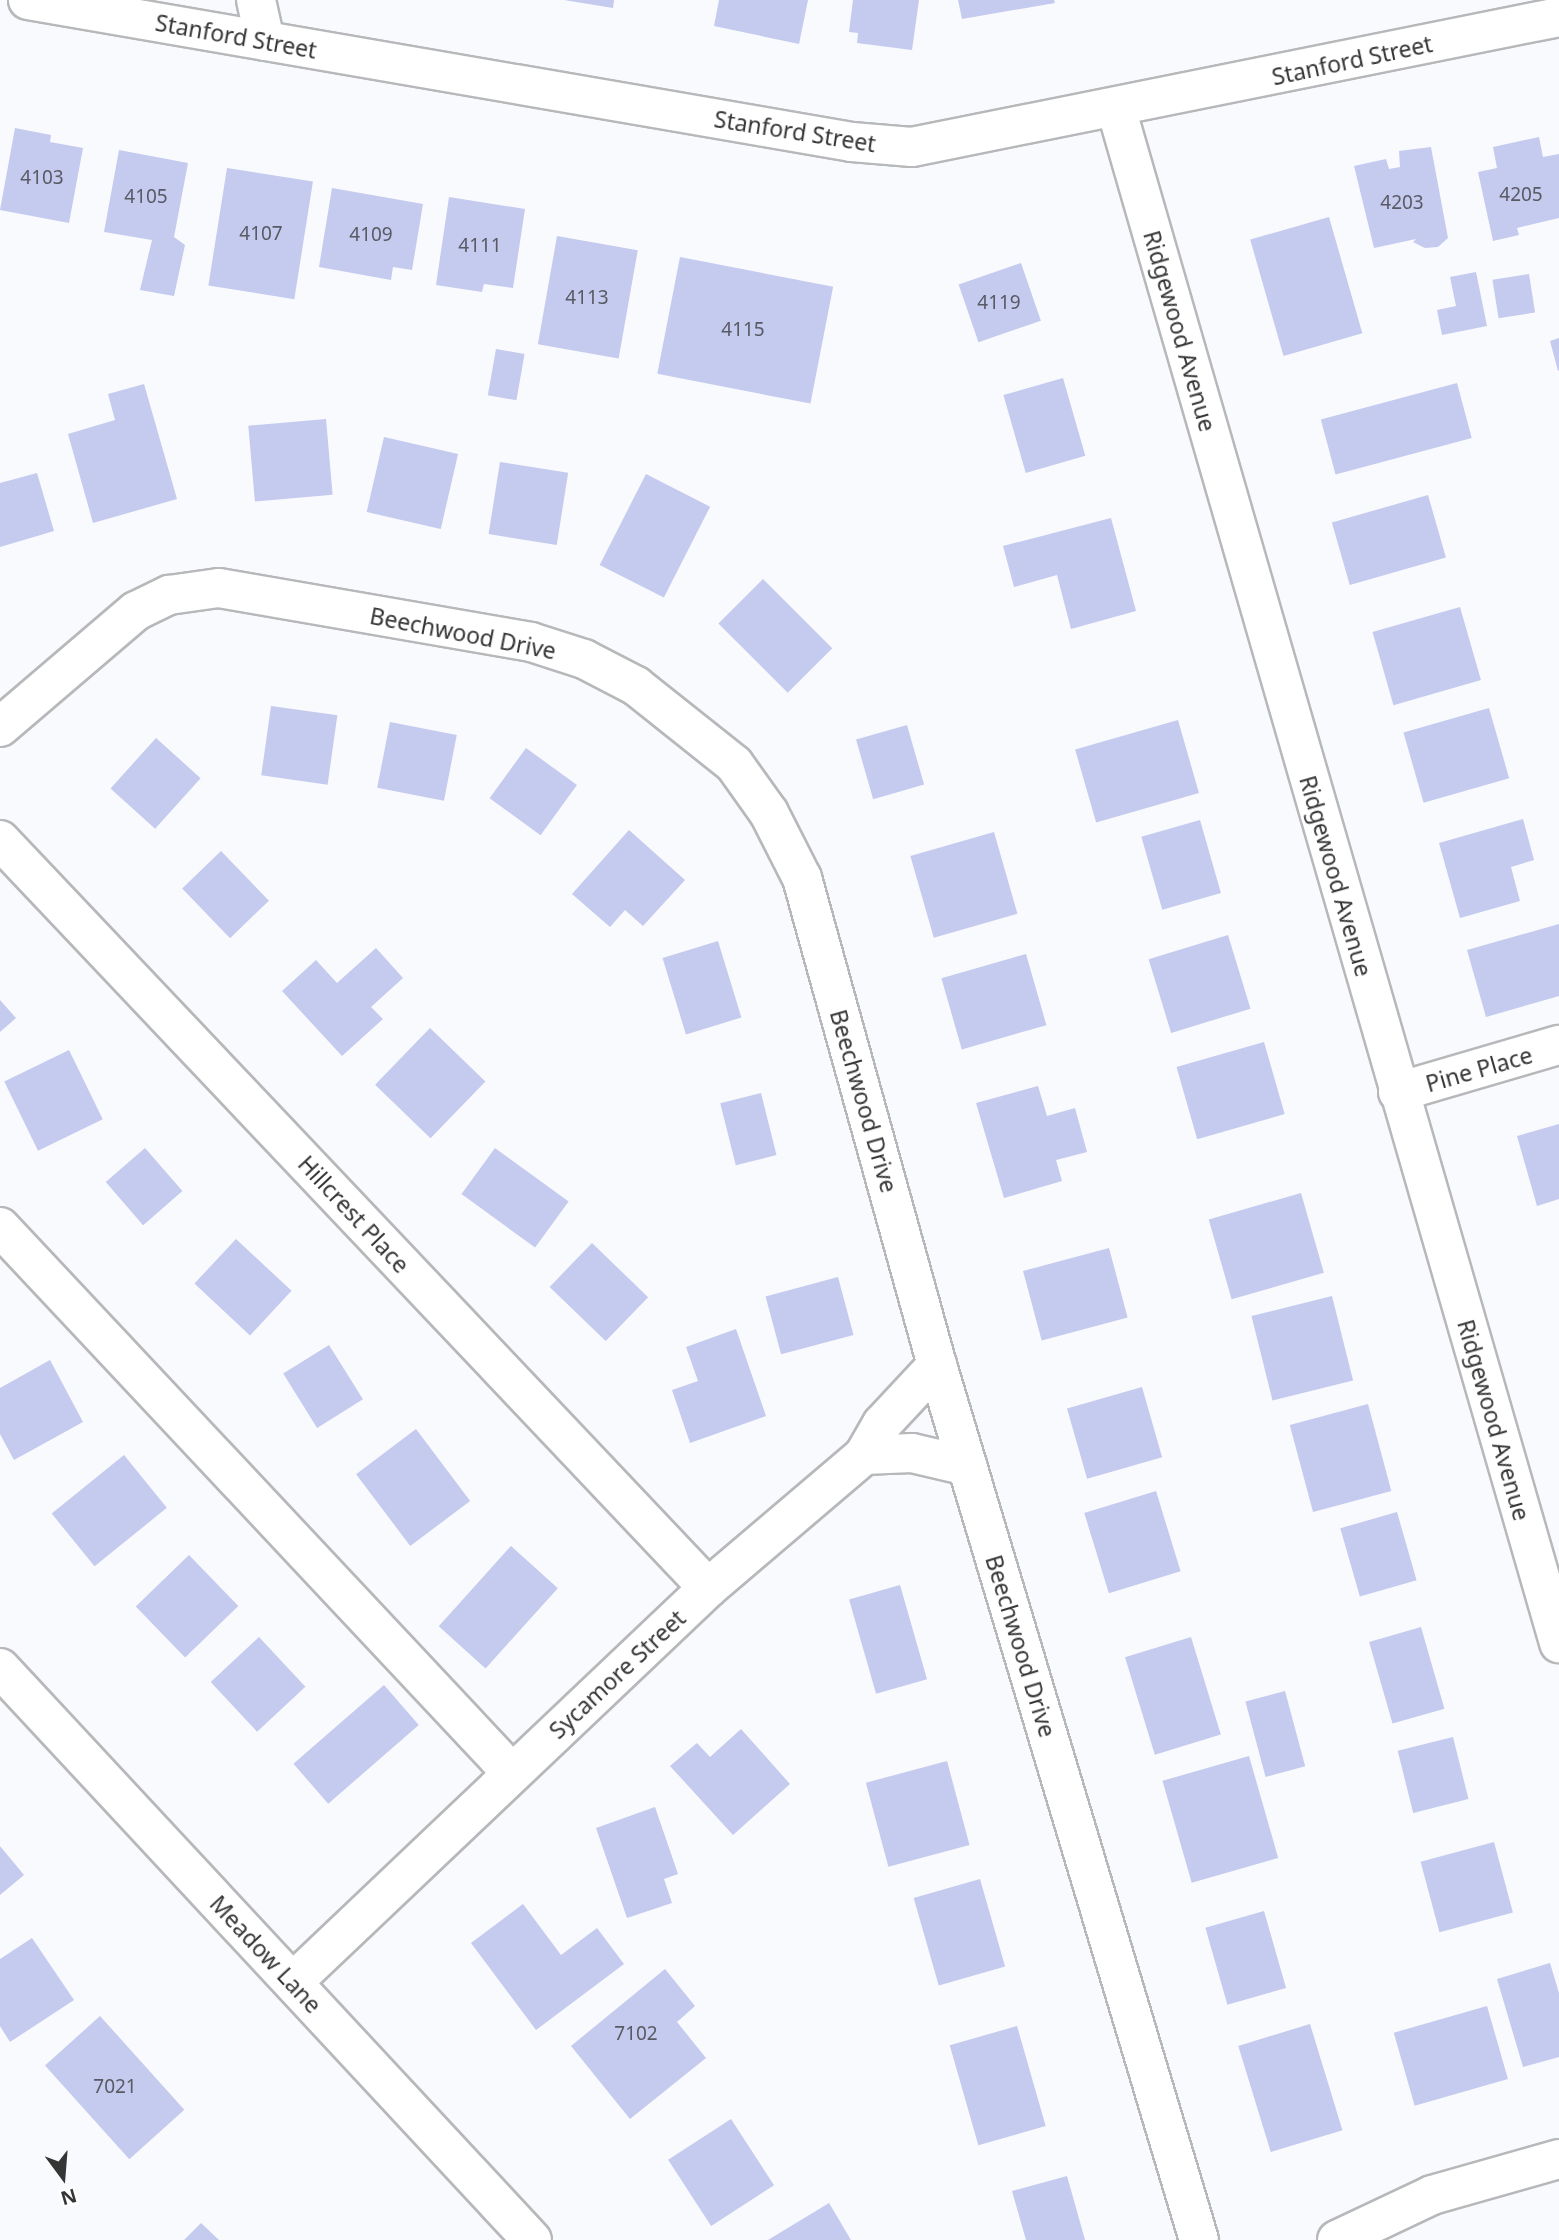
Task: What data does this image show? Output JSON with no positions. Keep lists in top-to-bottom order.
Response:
{
  "streets": {
    "street": [
      "Stanford Street",
      "Ridgewood Avenue",
      "Beechwood Drive",
      "Pine Place",
      "Hillcrest Place",
      "Sycamore Street",
      "Meadow Lane"
    ]
  },
  "crossings": [
    ["Stanford Street", "Ridgewood Avenue"],
    ["Ridgewood Avenue", "Pine Place"],
    ["Beechwood Drive", "Sycamore Street"],
    ["Hillcrest Place", "Sycamore Street"],
    ["Sycamore Street", "Meadow Lane"]
  ],
  "house_numbers": [
    "4103",
    "4205",
    "4105",
    "4203",
    "4107",
    "4109",
    "4111",
    "4113",
    "4119",
    "4115",
    "7102",
    "7021"
  ],
  "north": "bottom"
}
